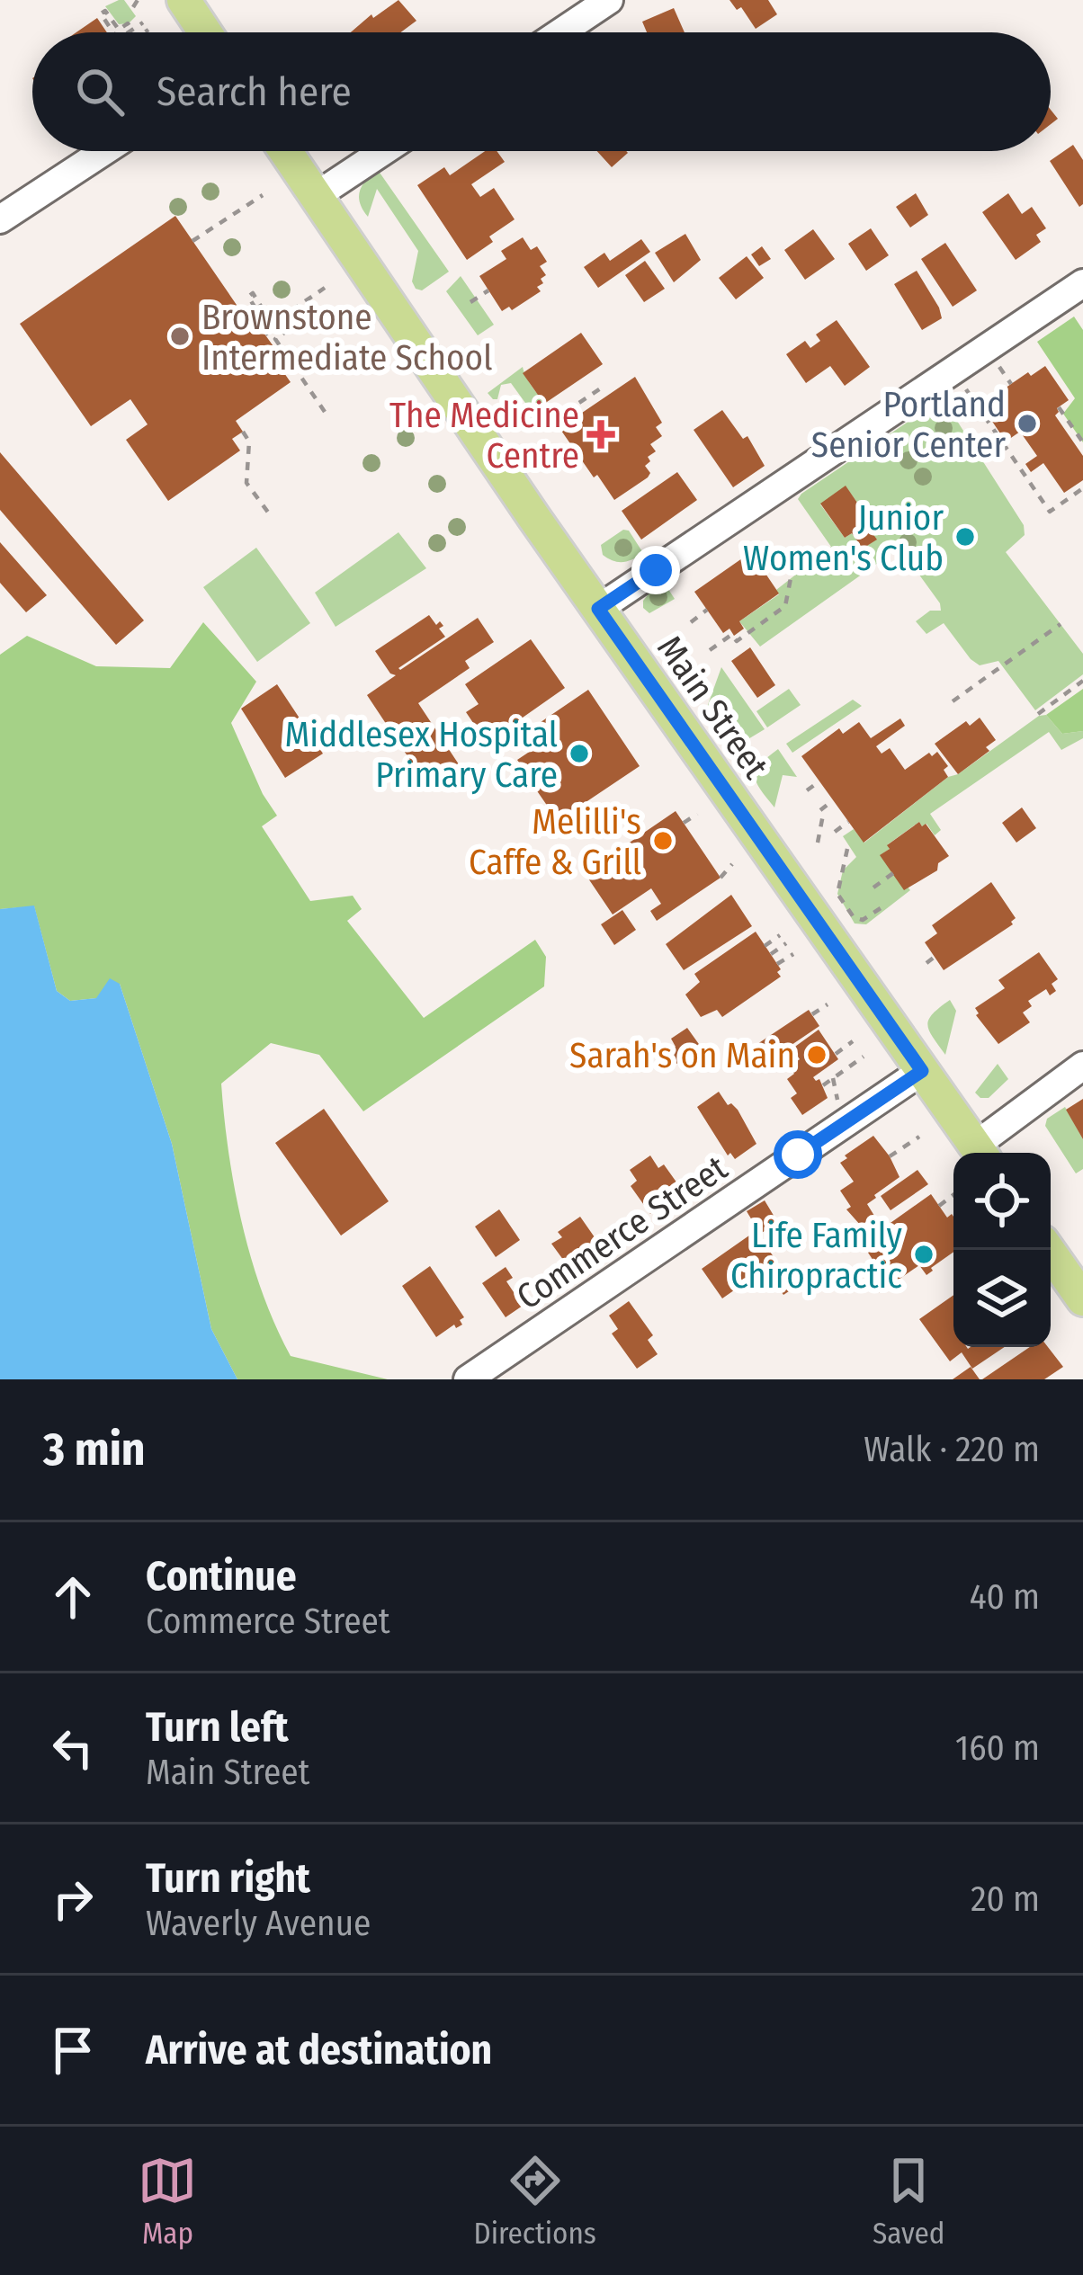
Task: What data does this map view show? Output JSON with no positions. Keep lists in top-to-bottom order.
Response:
{
  "streets": {
    "main road": ["Main Street"],
    "street": ["Commerce Street"]
  },
  "crossings": [
    ["Main Street", "Commerce Street"]
  ],
  "places": {
    "other": [
      "Brownstone Intermediate School",
      "Portland Senior Center",
      "Junior Women's Club",
      "Middlesex Hospital Primary Care",
      "Melilli's Caffe & Grill",
      "Sarah's on Main",
      "Life Family Chiropractic"
    ],
    "health": ["The Medicine Centre"]
  },
  "page": {
    "search": "Search here",
    "heading": ["3 min", "Walk · 220 m"],
    "list": [
      ["Continue", "Commerce Street", "40 m"],
      ["Turn left", "Main Street", "160 m"],
      ["Turn right", "Waverly Avenue", "20 m"],
      "Arrive at destination"
    ],
    "nav": ["Map", "Directions", "Saved"]
  }
}
